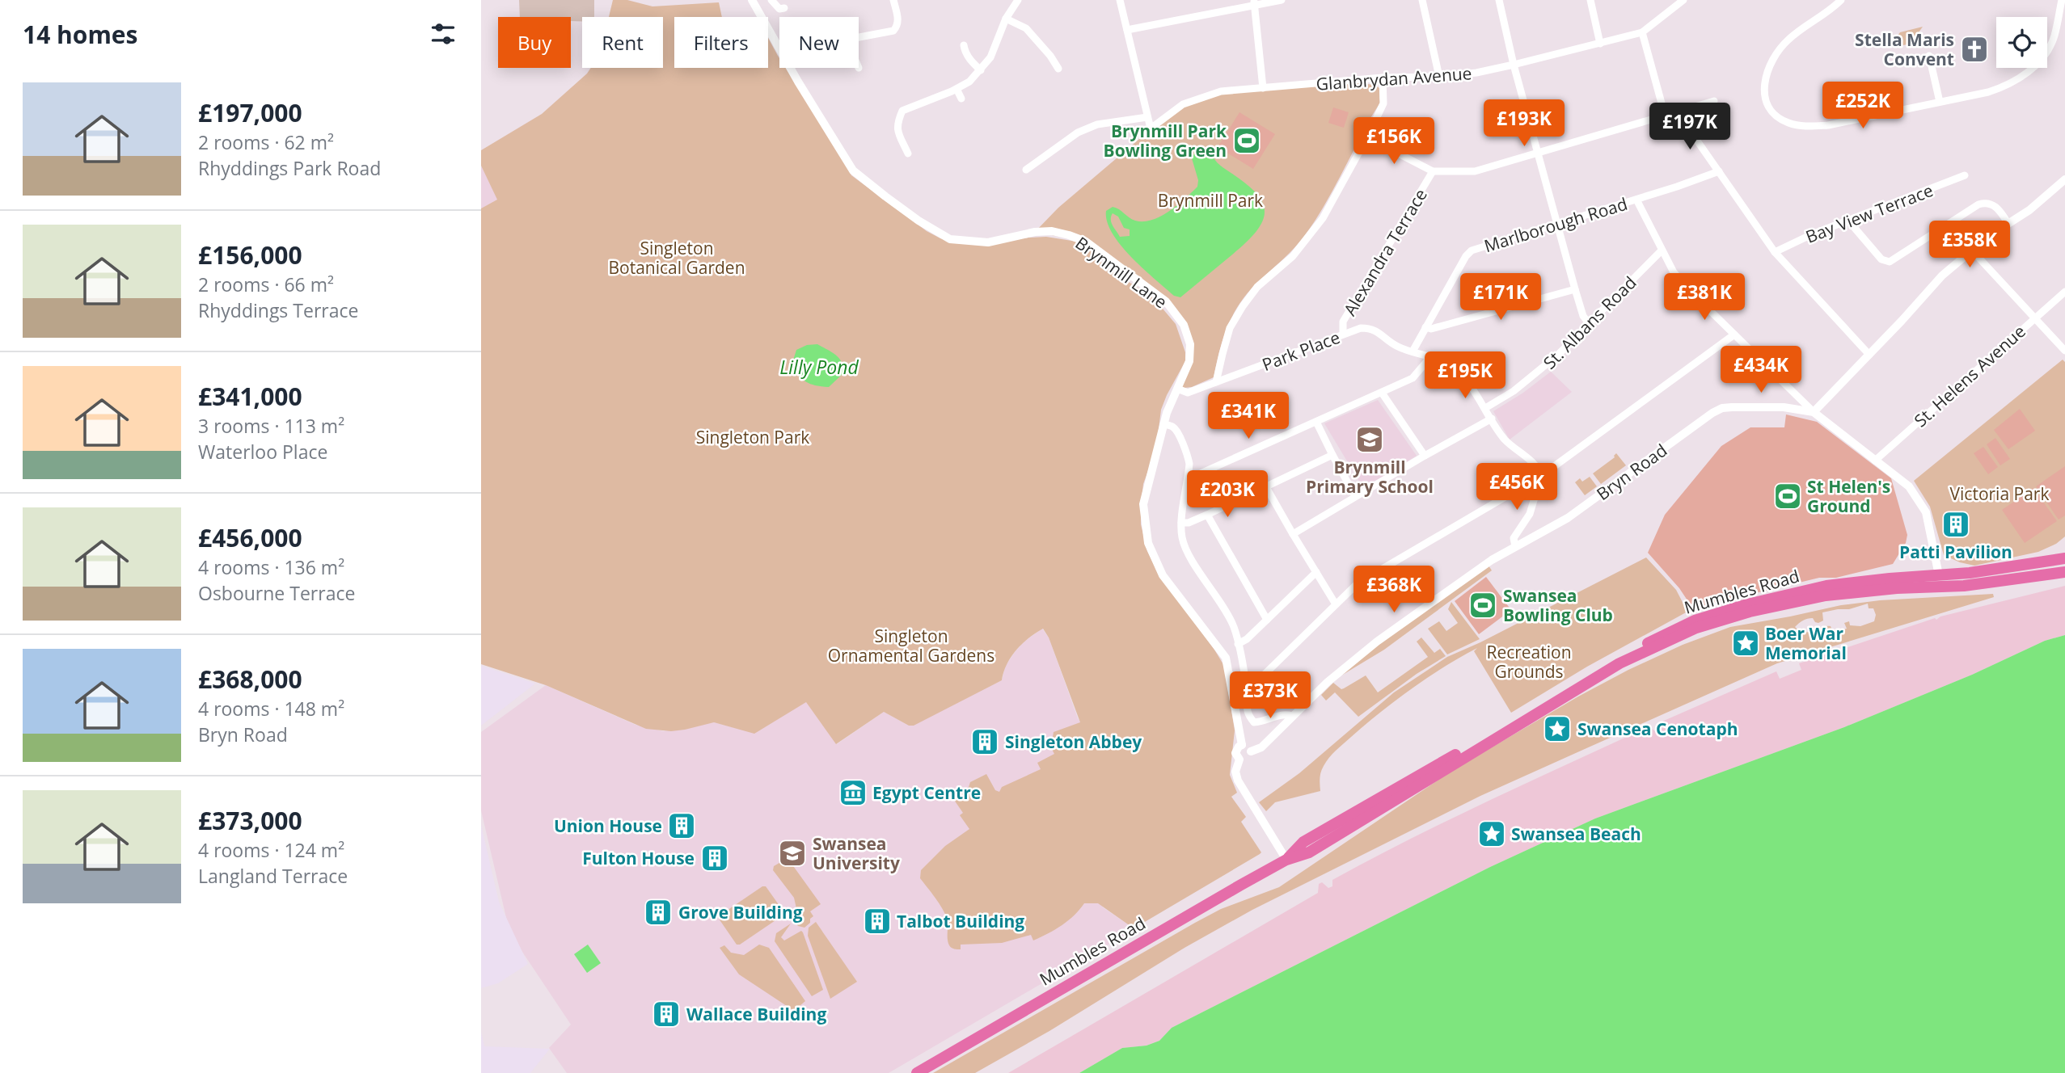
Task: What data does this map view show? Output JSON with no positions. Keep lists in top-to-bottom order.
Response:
{
  "streets": {
    "main road": ["Mumbles Road"],
    "street": [
      "Glanbrydan Avenue",
      "Bay View Terrace",
      "Marlborough Road",
      "Alexandra Terrace",
      "Brynmill Lane",
      "St. Albans Road",
      "Park Place",
      "St. Helens Avenue",
      "Bryn Road"
    ]
  },
  "crossings": [
    ["Marlborough Road", "Park Place"],
    ["Alexandra Terrace", "Park Place"],
    ["Brynmill Lane", "Park Place"],
    ["Brynmill Lane", "Bryn Road"],
    ["Brynmill Lane", "Mumbles Road"]
  ],
  "water": ["Lilly Pond"],
  "parks": [
    "Brynmill Park",
    "Singleton Botanical Garden",
    "Singleton Park",
    "Victoria Park",
    "Singleton Ornamental Gardens",
    "Recreation Grounds"
  ],
  "places": {
    "church": ["Stella Maris Convent"],
    "sports": ["Brynmill Park Bowling Green", "St Helen's Ground", "Swansea Bowling Club"],
    "school or university": ["Brynmill Primary School", "Swansea University"],
    "building": [
      "Patti Pavilion",
      "Singleton Abbey",
      "Union House",
      "Fulton House",
      "Grove Building",
      "Talbot Building",
      "Wallace Building"
    ],
    "place": ["Boer War Memorial", "Swansea Cenotaph", "Swansea Beach"],
    "museum": ["Egypt Centre"]
  },
  "page": {
    "heading": "14 homes",
    "chip": [
      "Buy",
      "Rent",
      "Filters",
      "New"
    ],
    "list": [
      {
        "name": "£197,000",
        "note": "2 rooms · 62 m² · Rhyddings Park Road"
      },
      {
        "name": "£156,000",
        "note": "2 rooms · 66 m² · Rhyddings Terrace"
      },
      {
        "name": "£341,000",
        "note": "3 rooms · 113 m² · Waterloo Place"
      },
      {
        "name": "£456,000",
        "note": "4 rooms · 136 m² · Osbourne Terrace"
      },
      {
        "name": "£368,000",
        "note": "4 rooms · 148 m² · Bryn Road"
      },
      {
        "name": "£373,000",
        "note": "4 rooms · 124 m² · Langland Terrace"
      }
    ],
    "price": [
      "£252K",
      "£193K",
      "£197K",
      "£156K",
      "£358K",
      "£171K",
      "£381K",
      "£434K",
      "£195K",
      "£341K",
      "£456K",
      "£203K",
      "£368K",
      "£373K"
    ]
  }
}
